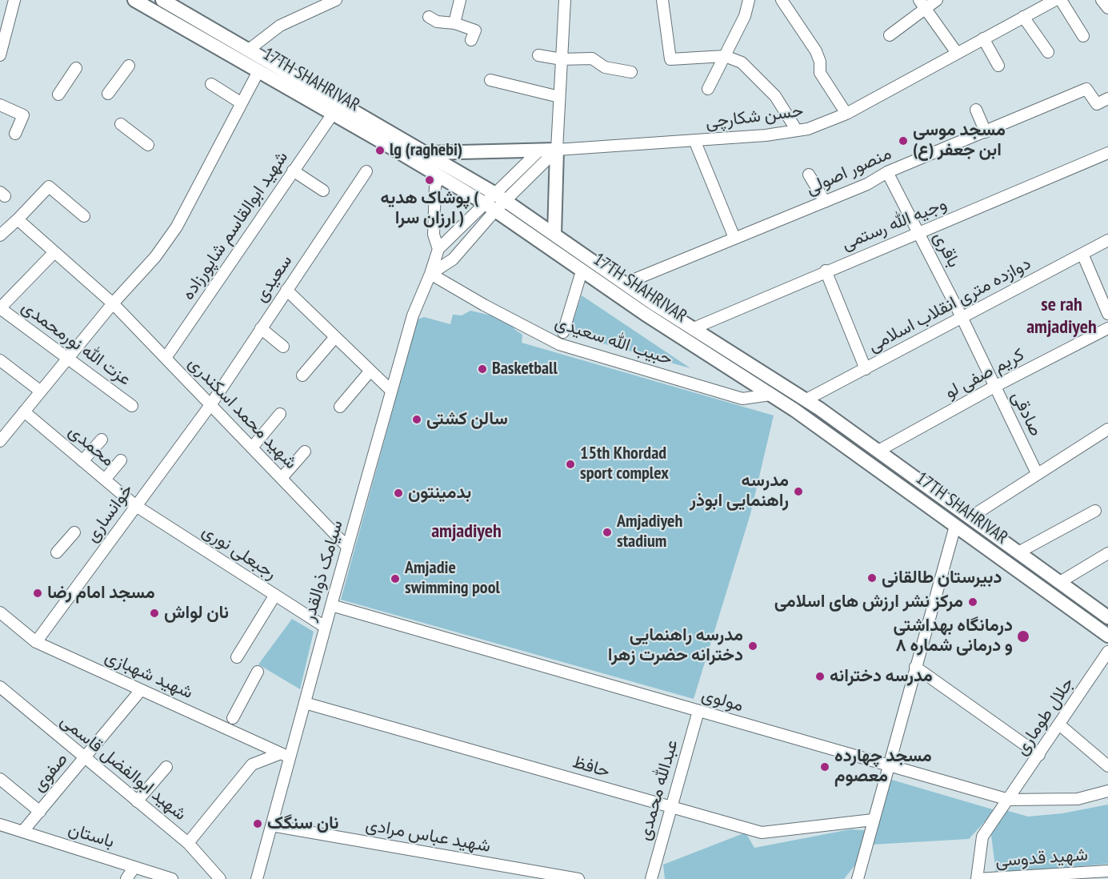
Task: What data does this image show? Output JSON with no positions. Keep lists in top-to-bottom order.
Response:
{
  "streets": {
    "main road": ["17TH SHAHRIVAR"],
    "street": [
      "حسن شکارچی",
      "منصور اصولی",
      "وجیه الله رستمی",
      "شهید ابوالقاسم شاپورزاده",
      "باقری",
      "سعیدی",
      "دوازده متری انقلاب اسلامی",
      "حبیب الله سعیدی",
      "عزت الله نورمحمدی",
      "کریم صفی لو",
      "شهید محمد اسکندری",
      "صادقی",
      "محمدی",
      "خوانساری",
      "رجبعلی نوری",
      "سیامک ذوالقدر",
      "شهید شهبازی",
      "مولوی",
      "جلال طوماری",
      "حافظ",
      "شهید ابوالفضل قاسمی",
      "صفوی",
      "عبدالله محمدی",
      "باستان",
      "شهید عباس مرادی",
      "شهید قدوسی"
    ]
  },
  "crossings": [
    ["17TH SHAHRIVAR", "منصور اصولی"],
    ["17TH SHAHRIVAR", "وجیه الله رستمی"],
    ["17TH SHAHRIVAR", "شهید ابوالقاسم شاپورزاده"],
    ["17TH SHAHRIVAR", "دوازده متری انقلاب اسلامی"],
    ["17TH SHAHRIVAR", "حبیب الله سعیدی"],
    ["17TH SHAHRIVAR", "کریم صفی لو"],
    ["17TH SHAHRIVAR", "سیامک ذوالقدر"],
    ["منصور اصولی", "باقری"],
    ["وجیه الله رستمی", "باقری"],
    ["شهید ابوالقاسم شاپورزاده", "شهید محمد اسکندری"],
    ["باقری", "دوازده متری انقلاب اسلامی"],
    ["باقری", "صادقی"],
    ["سعیدی", "شهید محمد اسکندری"],
    ["سعیدی", "خوانساری"],
    ["دوازده متری انقلاب اسلامی", "صادقی"],
    ["حبیب الله سعیدی", "سیامک ذوالقدر"],
    ["کریم صفی لو", "صادقی"],
    ["شهید محمد اسکندری", "خوانساری"],
    ["شهید محمد اسکندری", "سیامک ذوالقدر"],
    ["محمدی", "خوانساری"],
    ["محمدی", "رجبعلی نوری"],
    ["خوانساری", "رجبعلی نوری"],
    ["خوانساری", "شهید شهبازی"],
    ["رجبعلی نوری", "سیامک ذوالقدر"],
    ["سیامک ذوالقدر", "شهید شهبازی"],
    ["سیامک ذوالقدر", "مولوی"],
    ["سیامک ذوالقدر", "حافظ"],
    ["سیامک ذوالقدر", "شهید عباس مرادی"],
    ["شهید شهبازی", "صفوی"],
    ["مولوی", "جلال طوماری"],
    ["مولوی", "عبدالله محمدی"],
    ["جلال طوماری", "شهید قدوسی"],
    ["حافظ", "عبدالله محمدی"],
    ["شهید ابوالفضل قاسمی", "صفوی"],
    ["صفوی", "باستان"]
  ],
  "districts": ["se rah amjadiyeh", "amjadiyeh"],
  "places": [
    "مسجد موسی ابن جعفر (ع)",
    "lg (raghebi)",
    "پوشاک هدیه ( ارزان سرا )",
    "Basketball",
    "سالن کشتی",
    "15th Khordad sport complex",
    "مدرسه راهنمایی ابوذر",
    "بدمینتون",
    "Amjadiyeh stadium",
    "دبیرستان طالقانی",
    "Amjadie swimming pool",
    "مسجد امام رضا",
    "مرکز نشر ارزش های اسلامی",
    "نان لواش",
    "درمانگاه بهداشتی و درمانی شماره ۸",
    "مدرسه راهنمایی دخترانه حضرت زهرا",
    "مدرسه دخترانه",
    "مسجد چهارده معصوم",
    "نان سنگک"
  ]
}
